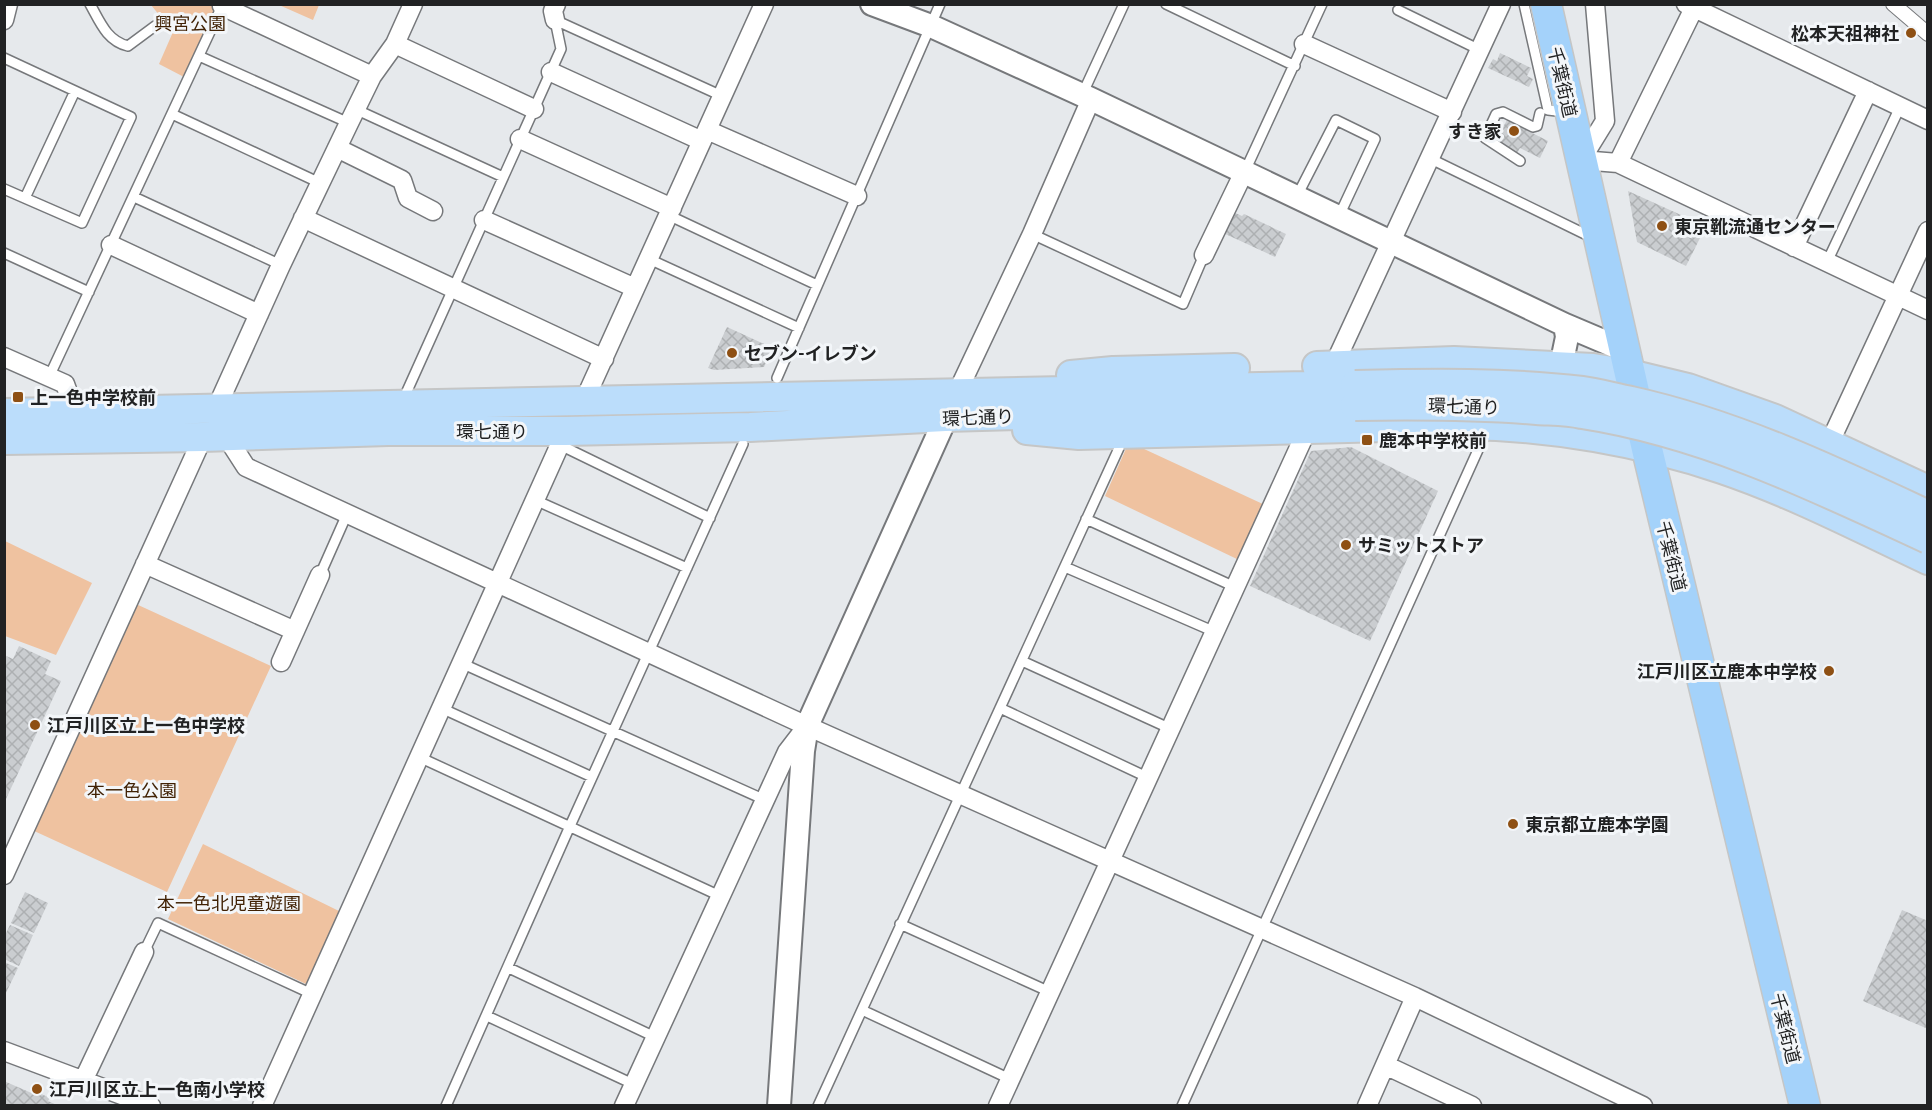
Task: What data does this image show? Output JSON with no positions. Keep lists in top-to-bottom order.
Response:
{
  "streets": {
    "highway": ["千葉街道"],
    "main road": ["環七通り"]
  },
  "parks": ["興宮公園", "本一色公園", "本一色北児童遊園"],
  "places": {
    "other": [
      "松本天祖神社",
      "すき家",
      "東京靴流通センター",
      "セブン-イレブン",
      "サミットストア",
      "江戸川区立鹿本中学校",
      "江戸川区立上一色中学校",
      "東京都立鹿本学園",
      "江戸川区立上一色南小学校"
    ],
    "transit": ["上一色中学校前", "鹿本中学校前"]
  }
}
